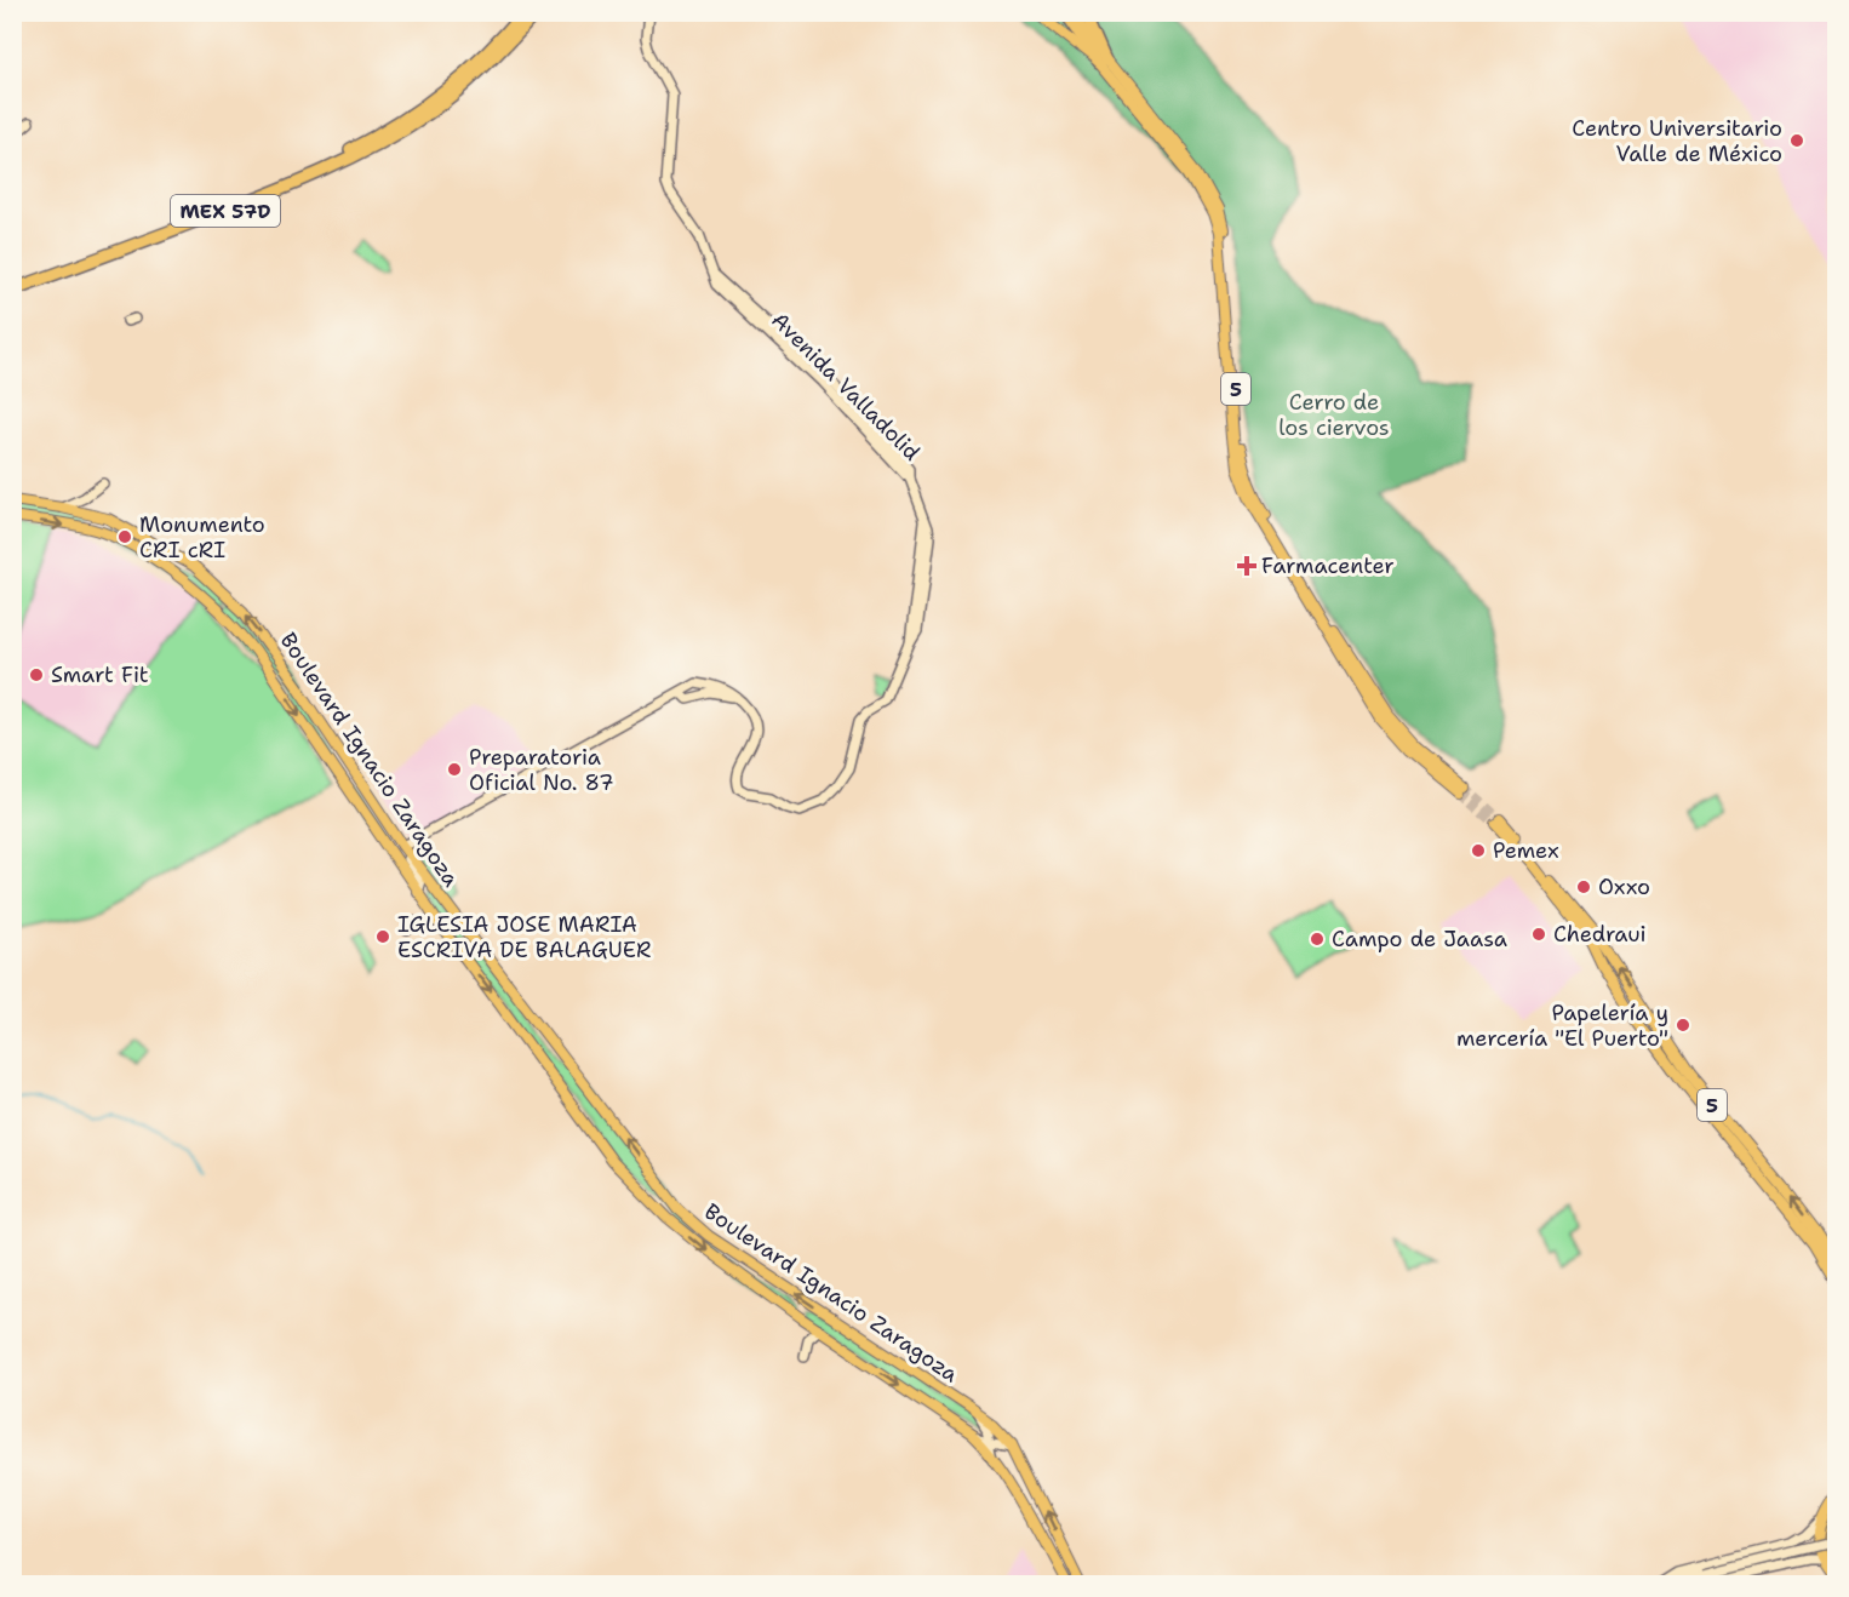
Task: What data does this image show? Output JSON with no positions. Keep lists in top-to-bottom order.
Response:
{
  "streets": {
    "highway": ["MEX 57D"],
    "main road": ["Avenida Valladolid", "5", "Boulevard Ignacio Zaragoza"]
  },
  "parks": ["Cerro de los ciervos"],
  "places": {
    "other": [
      "Centro Universitario Valle de México",
      "Monumento CRI cRI",
      "Smart Fit",
      "Preparatoria Oficial No. 87",
      "Pemex",
      "Oxxo",
      "Chedraui",
      "IGLESIA JOSE MARIA ESCRIVA DE BALAGUER",
      "Campo de Jaasa",
      "Papelería y mercería \"El Puerto\""
    ],
    "health": ["Farmacenter"]
  }
}
